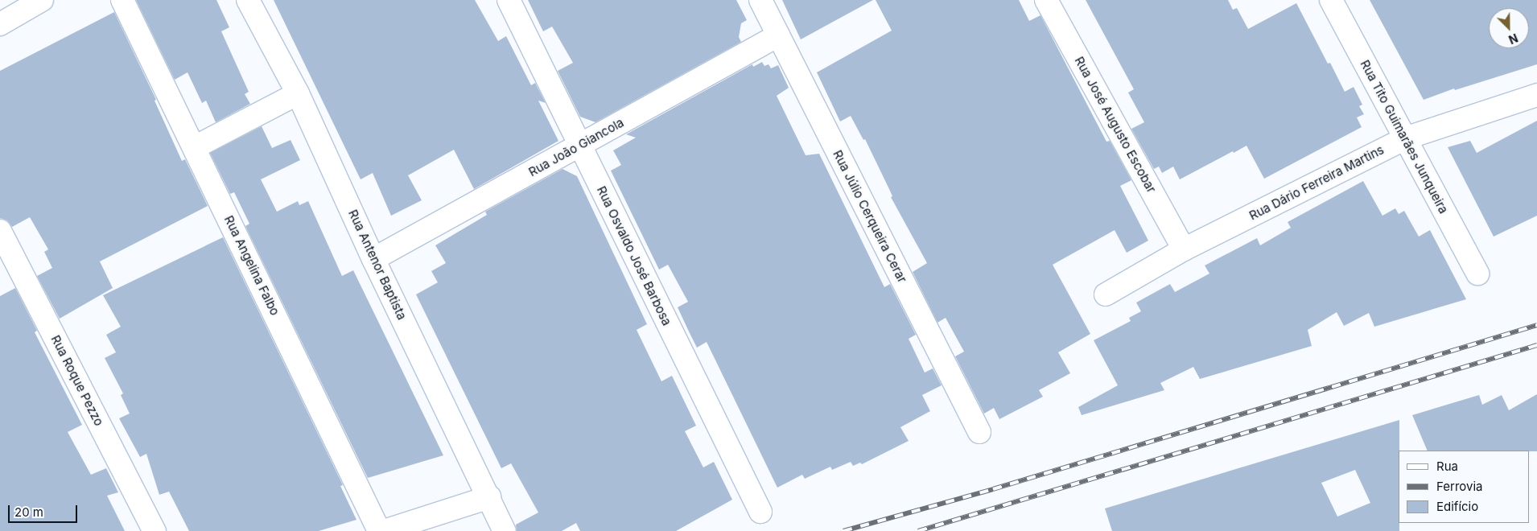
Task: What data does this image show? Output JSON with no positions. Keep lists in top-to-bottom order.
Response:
{
  "streets": {
    "street": [
      "Rua José Augusto Escobar",
      "Rua Tito Guimarães Junqueira",
      "Rua João Giancola",
      "Rua Dário Ferreira Martins",
      "Rua Júlio Cerqueira Cerar",
      "Rua Osvaldo José Barbosa",
      "Rua Antenor Baptista",
      "Rua Angelina Falbo",
      "Rua Roque Pezzo"
    ]
  },
  "crossings": [
    ["Rua José Augusto Escobar", "Rua Dário Ferreira Martins"],
    ["Rua Tito Guimarães Junqueira", "Rua Dário Ferreira Martins"],
    ["Rua João Giancola", "Rua Júlio Cerqueira Cerar"],
    ["Rua João Giancola", "Rua Osvaldo José Barbosa"],
    ["Rua João Giancola", "Rua Antenor Baptista"]
  ],
  "legend": ["Rua", "Ferrovia", "Edifício"],
  "scale_bar": "20 m",
  "north": "bottom right"
}
